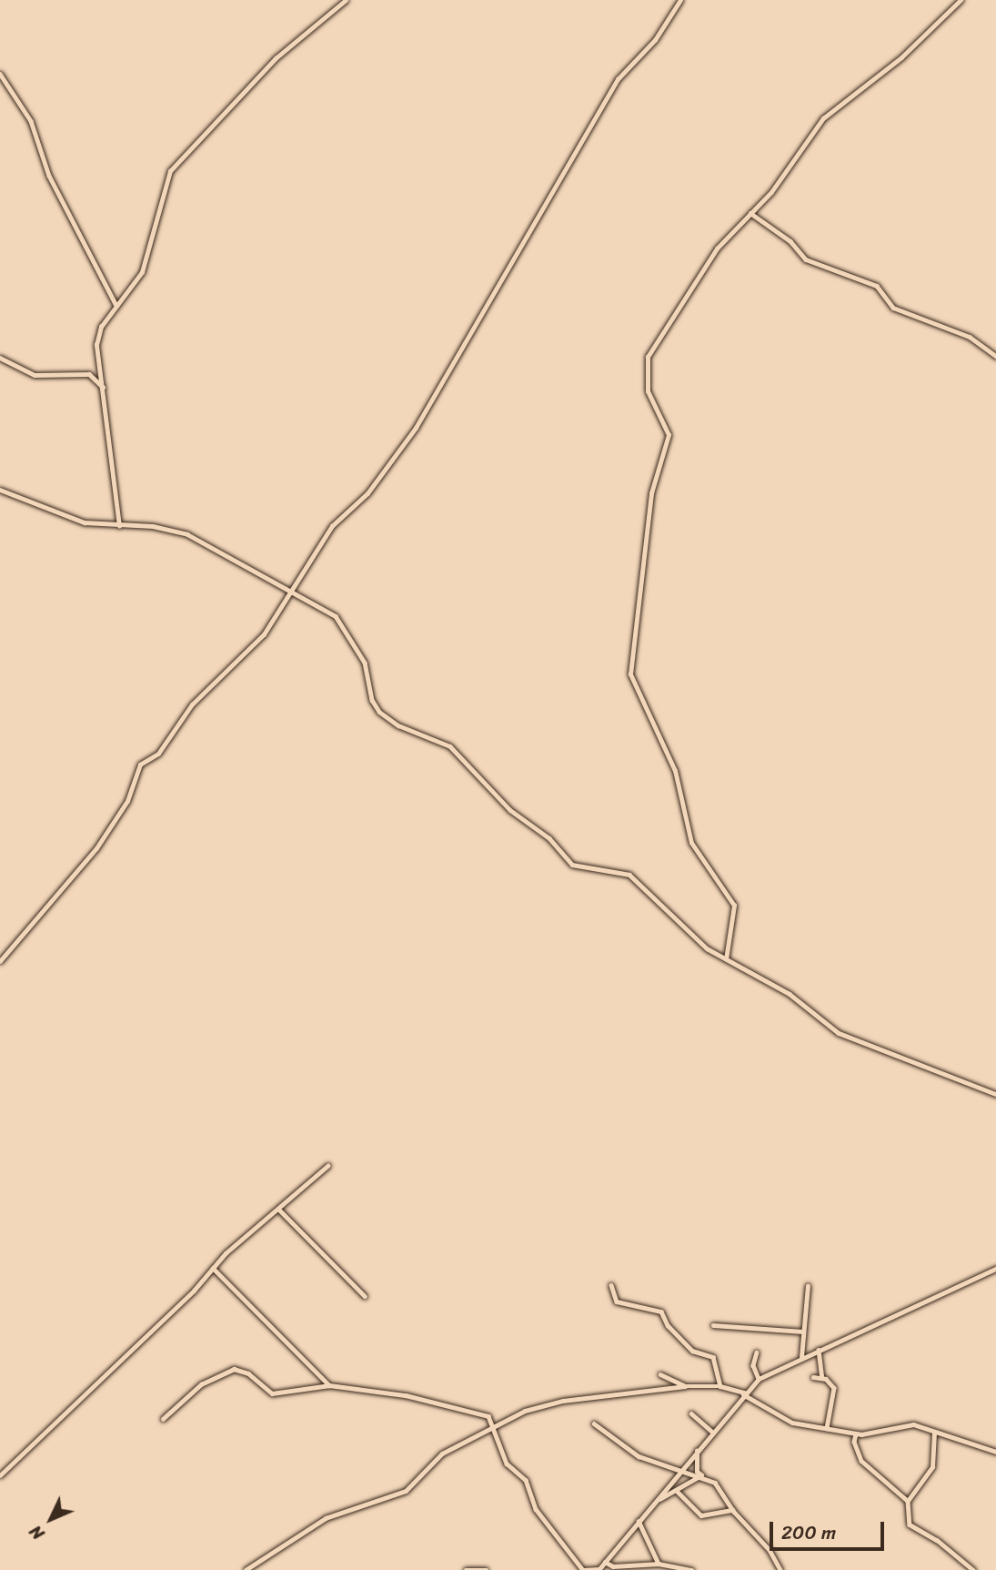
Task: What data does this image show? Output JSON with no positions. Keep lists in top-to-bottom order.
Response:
{
  "scale_bar": "200 m",
  "north": "bottom left"
}
